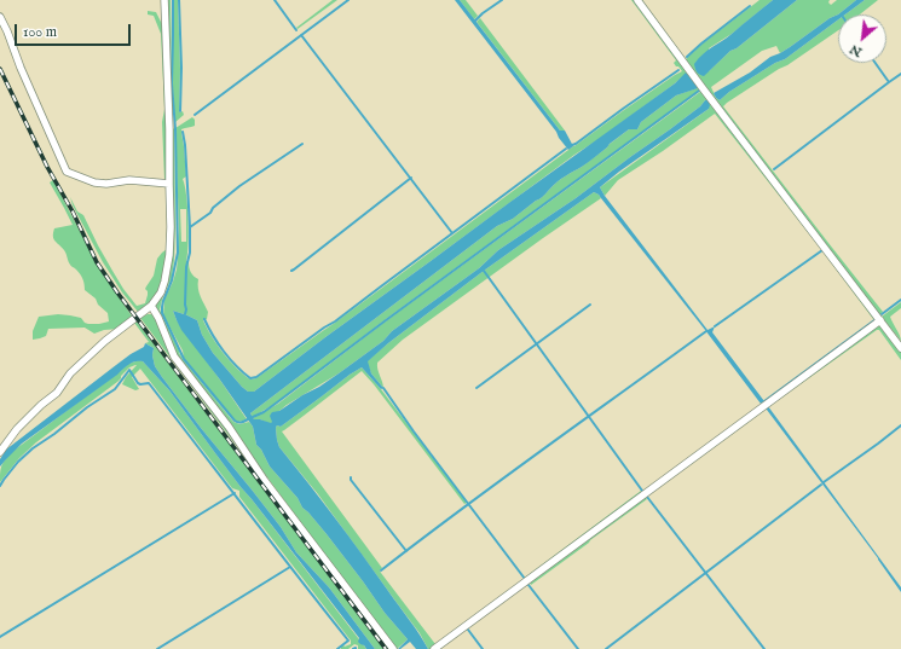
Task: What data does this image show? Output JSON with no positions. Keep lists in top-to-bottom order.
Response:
{
  "scale_bar": "100 m",
  "north": "bottom left"
}
